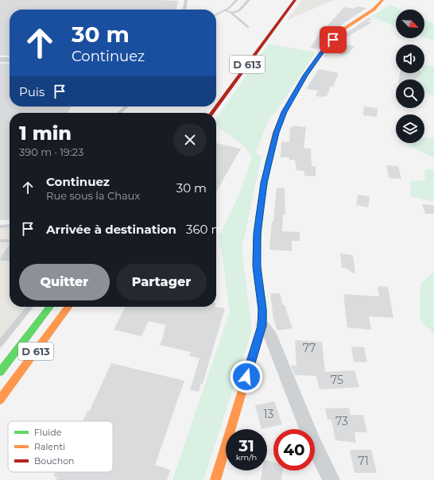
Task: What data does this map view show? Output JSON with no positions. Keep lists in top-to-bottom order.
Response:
{
  "streets": {
    "street": ["D 613"]
  },
  "house_numbers": [
    "77",
    "75",
    "13",
    "73",
    "71"
  ],
  "legend": ["Fluide", "Ralenti", "Bouchon"],
  "north": "bottom right",
  "page": {
    "turn": ["30 m", "Continuez"],
    "then": "Puis",
    "heading": ["1 min", "390 m · 19:23"],
    "list": [
      {
        "name": "Continuez",
        "note": "Rue sous la Chaux",
        "value": "30 m"
      },
      {
        "name": "Arrivée à destination",
        "value": "360 m"
      }
    ],
    "buttons": ["Quitter", "Partager"],
    "speed": "31 km/h",
    "limit": "40"
  }
}
